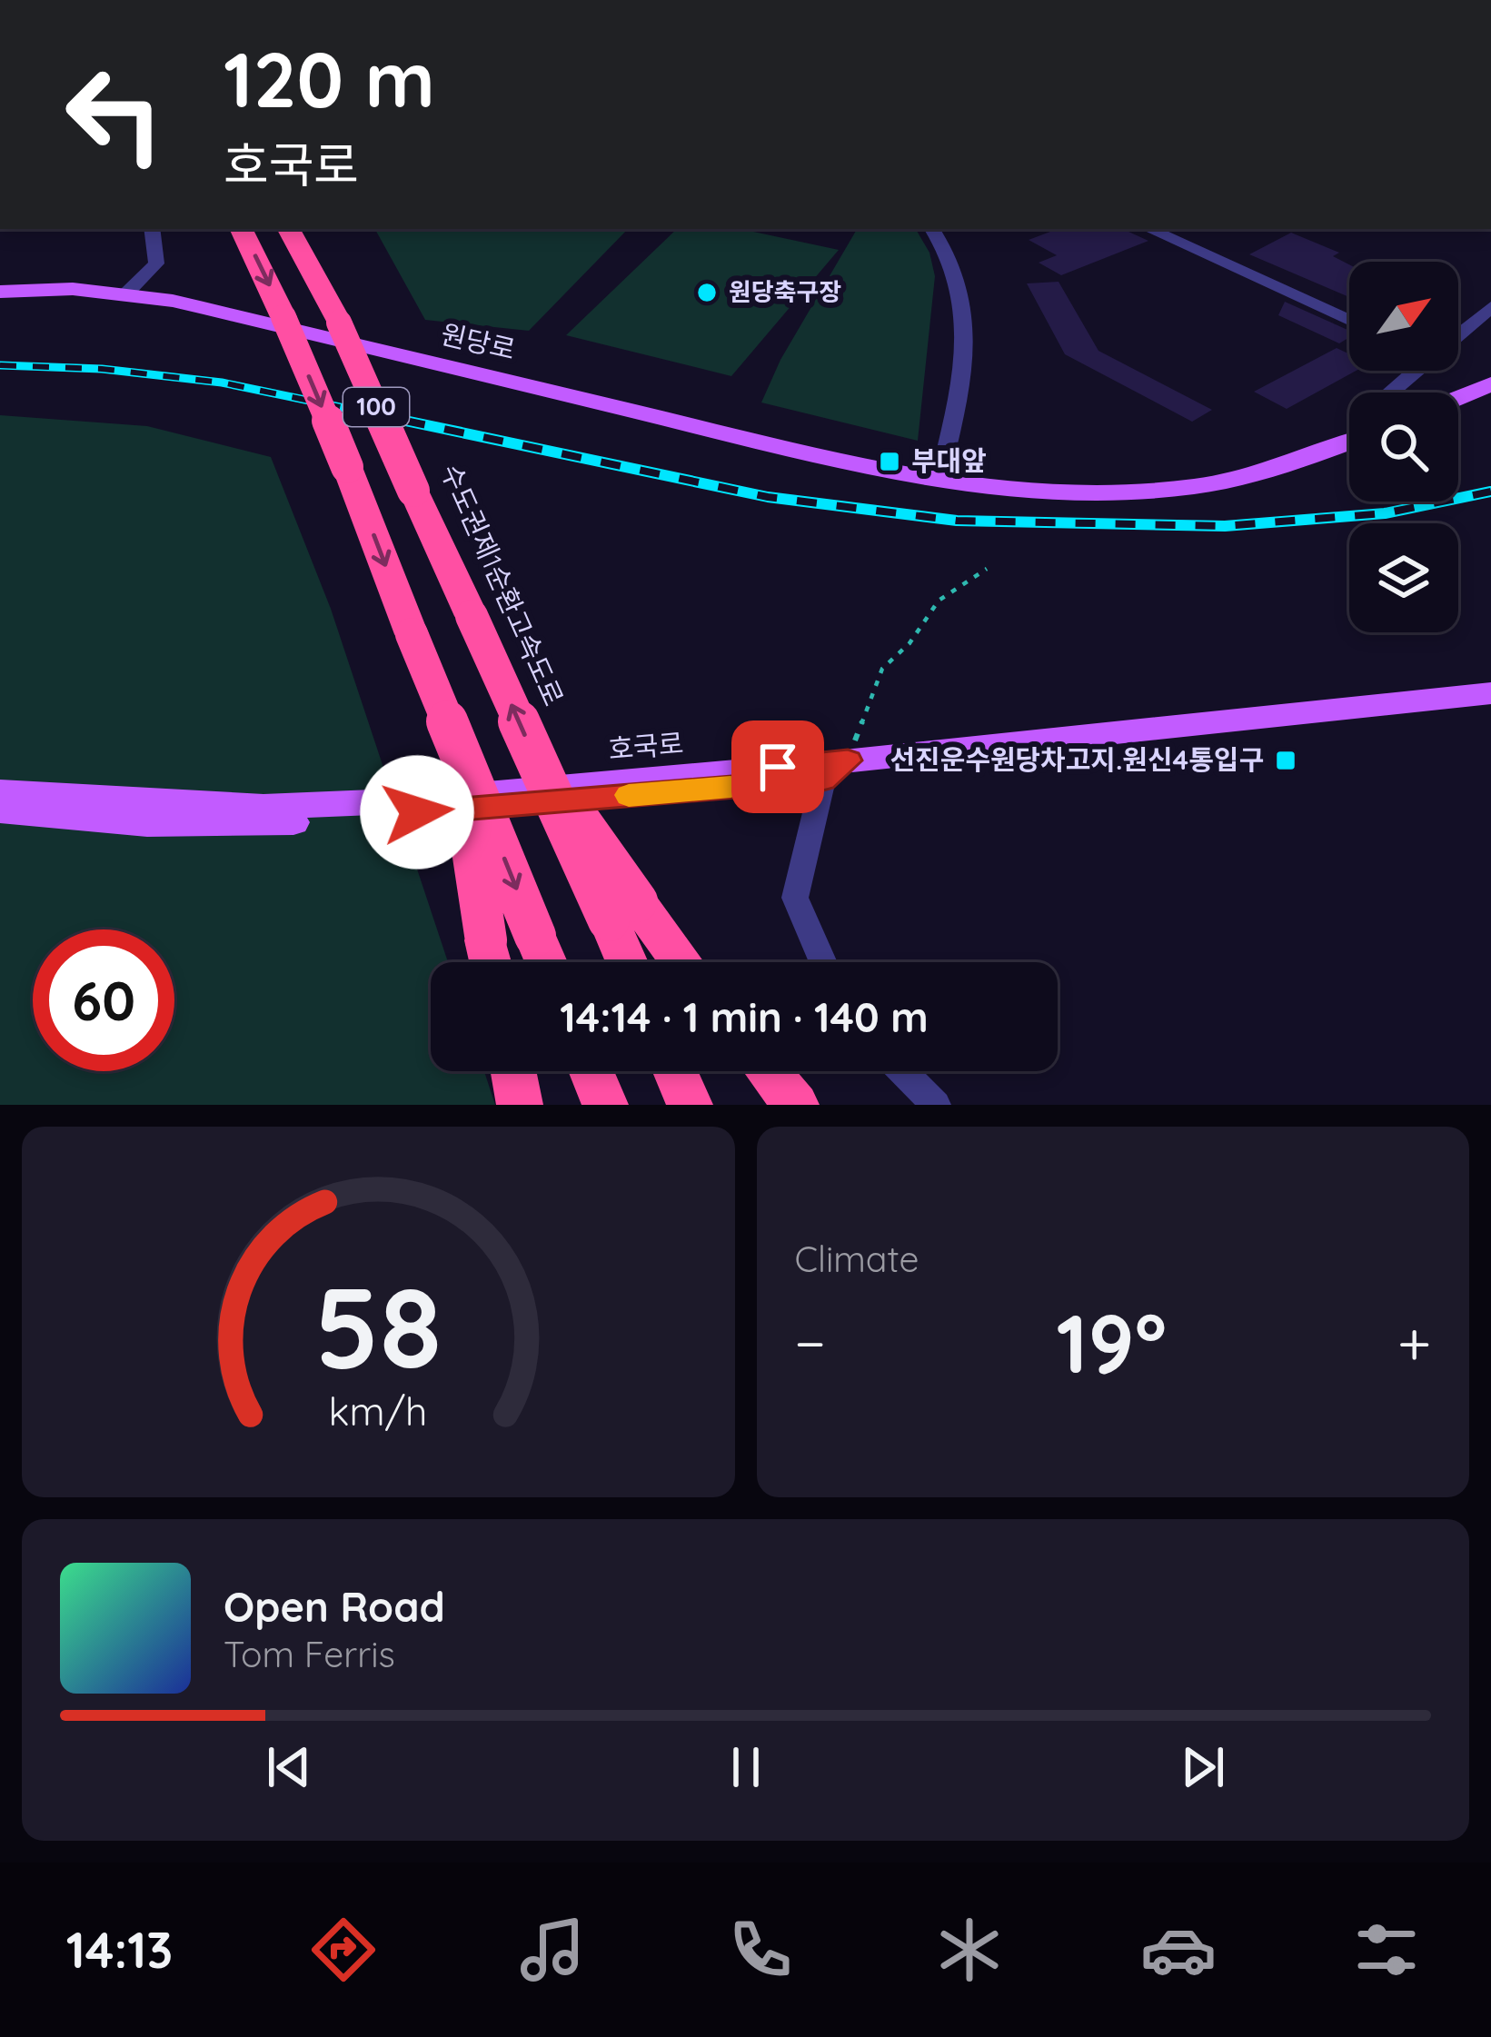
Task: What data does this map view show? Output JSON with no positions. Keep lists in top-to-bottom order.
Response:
{
  "streets": {
    "highway": ["100", "수도권제1순환고속도로"],
    "main road": ["원당로", "호국로"]
  },
  "places": {
    "other": ["원당축구장"],
    "transit": ["부대앞", "선진운수원당차고지.원신4통입구"]
  },
  "north": "top right",
  "page": {
    "turn": ["120 m", "호국로"],
    "limit": "60",
    "trip": "14:14 · 1 min · 140 m",
    "tile": "Climate",
    "heat": ["−", "19°", "+"],
    "song": ["Open Road", "Tom Ferris"],
    "tabs": "14:13",
    "gauge": ["58", "km/h"]
  }
}
